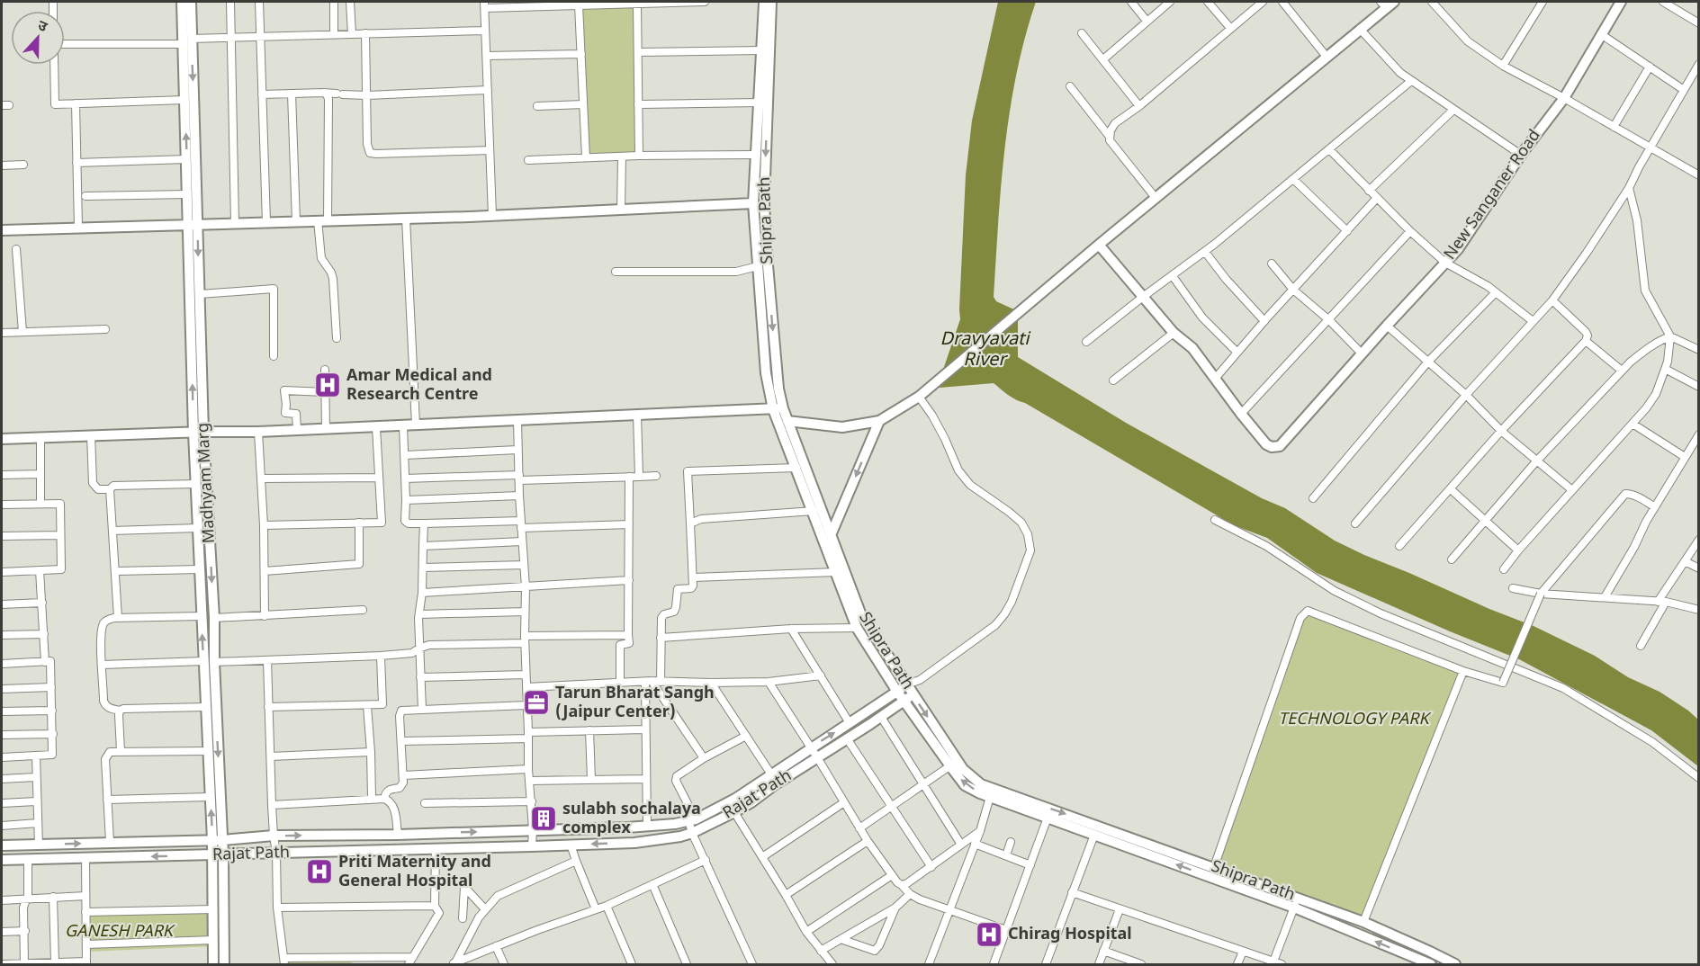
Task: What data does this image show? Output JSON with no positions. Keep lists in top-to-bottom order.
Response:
{
  "streets": {
    "street": [
      "New Sanganer Road",
      "Shipra Path",
      "Madhyam Marg",
      "Rajat Path"
    ]
  },
  "crossings": [
    ["Shipra Path", "Rajat Path"],
    ["Madhyam Marg", "Rajat Path"]
  ],
  "water": ["Dravyavati River"],
  "parks": ["TECHNOLOGY PARK", "GANESH PARK"],
  "places": {
    "hospital": ["Amar Medical and Research Centre", "Priti Maternity and General Hospital", "Chirag Hospital"],
    "office": ["Tarun Bharat Sangh (Jaipur Center)"],
    "building": ["sulabh sochalaya complex"]
  },
  "north": "top"
}
